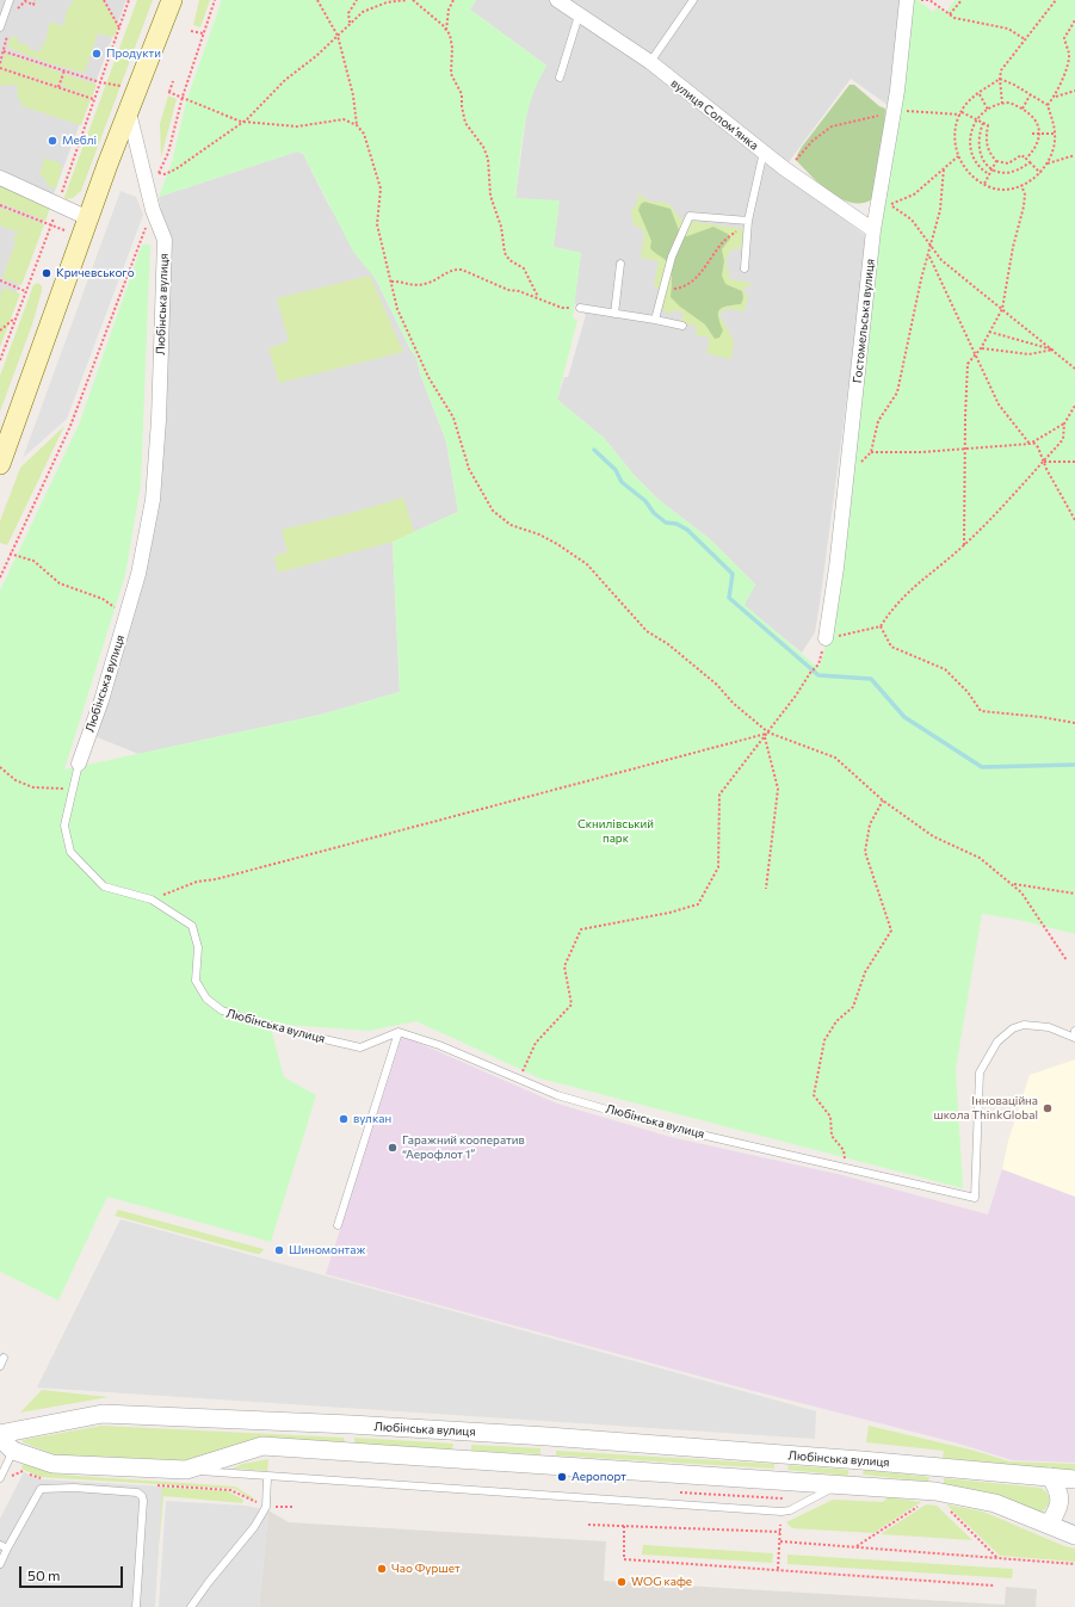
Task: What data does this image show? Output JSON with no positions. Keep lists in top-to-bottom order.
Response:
{
  "streets": {
    "street": ["вулиця Соломʼянка", "Любінська вулиця", "Гостомельська вулиця"]
  },
  "crossings": [
    ["вулиця Соломʼянка", "Гостомельська вулиця"]
  ],
  "parks": ["Скнилівський парк"],
  "places": [
    "Продукти",
    "Меблі",
    "Кричевського",
    "Інноваційна школа ThinkGlobal",
    "вулкан",
    "Гаражний кооператив “Аерофлот 1”",
    "Шиномонтаж",
    "Аеропорт",
    "Чао Фуршет",
    "WOG кафе"
  ],
  "scale_bar": "50 m"
}
